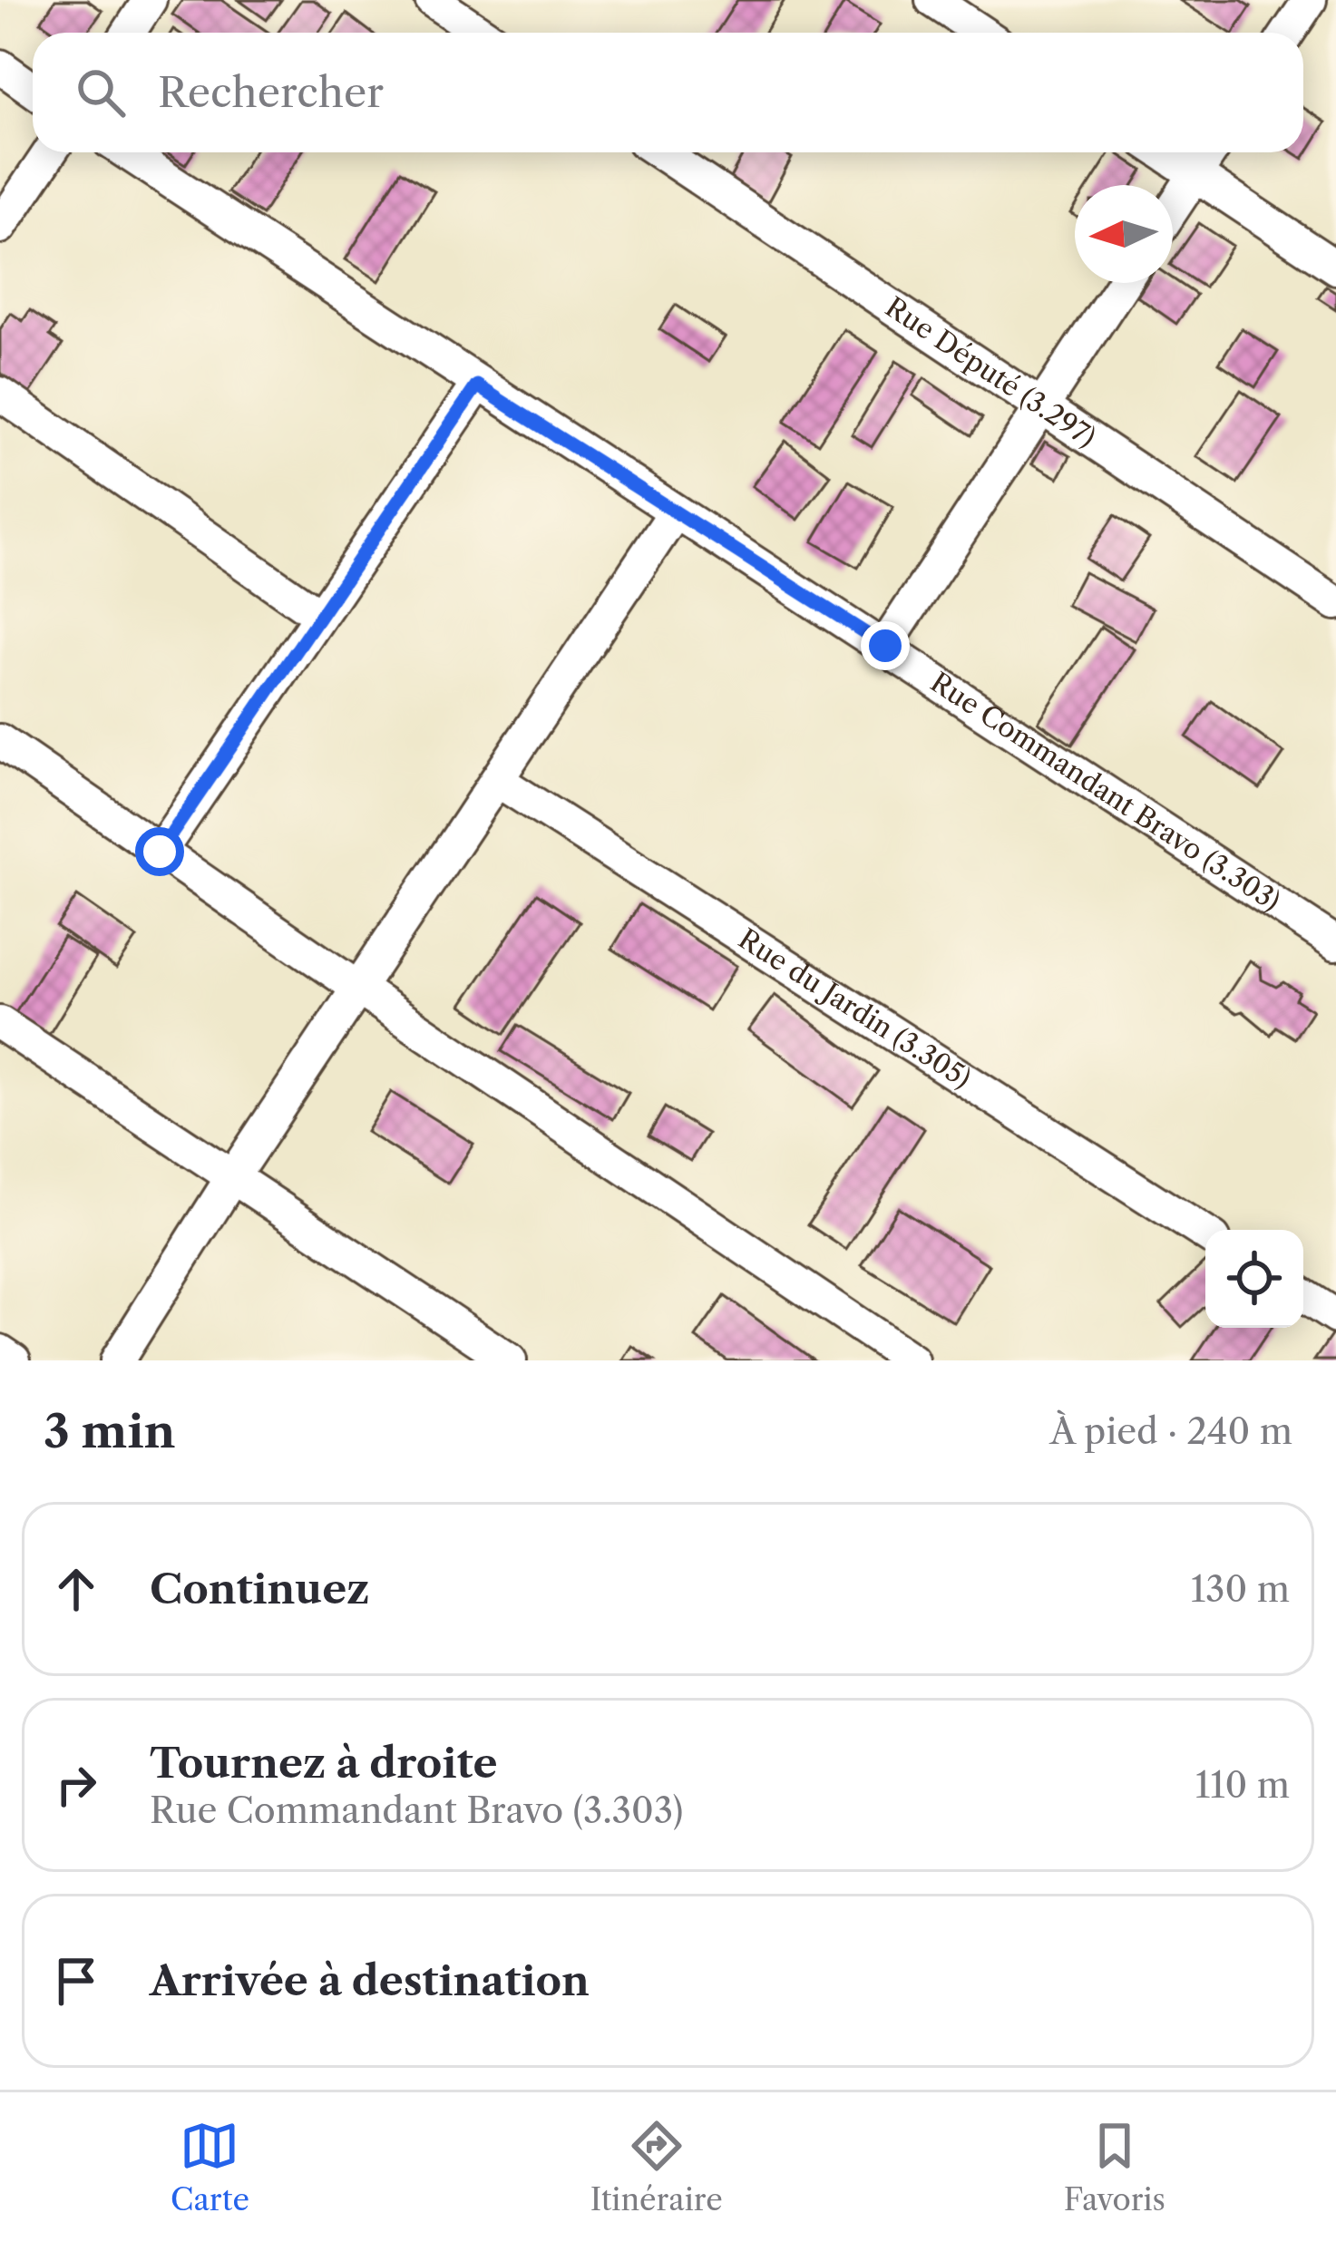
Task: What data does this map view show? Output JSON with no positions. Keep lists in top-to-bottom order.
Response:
{
  "streets": {
    "street": ["Rue Député (3.297)", "Rue Commandant Bravo (3.303)", "Rue du Jardin (3.305)"]
  },
  "north": "left",
  "page": {
    "search": "Rechercher",
    "heading": ["3 min", "À pied · 240 m"],
    "list": [
      ["Continuez", "130 m"],
      ["Tournez à droite", "Rue Commandant Bravo (3.303)", "110 m"],
      "Arrivée à destination"
    ],
    "nav": ["Carte", "Itinéraire", "Favoris"]
  }
}
